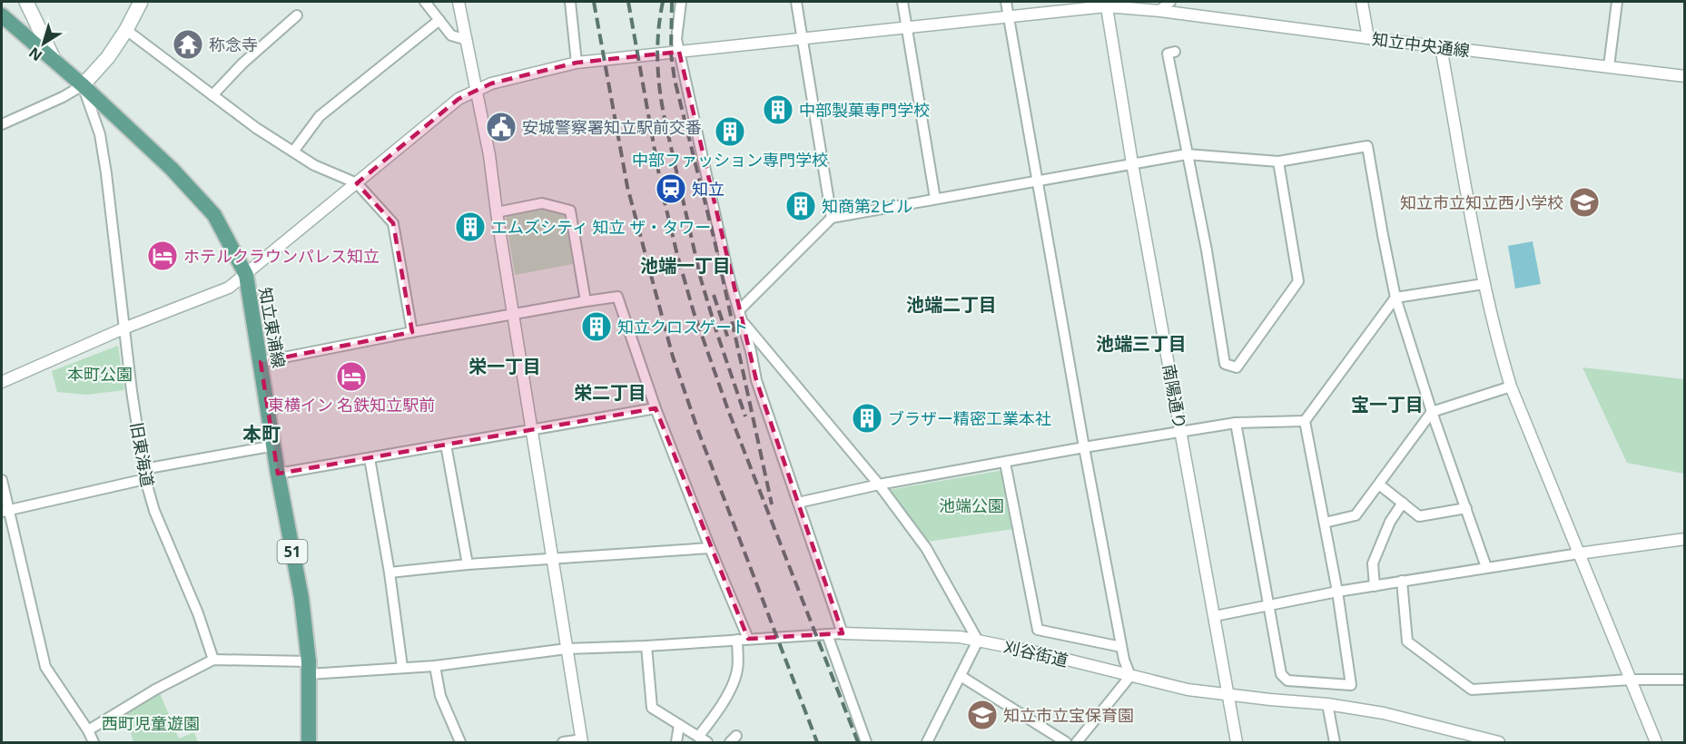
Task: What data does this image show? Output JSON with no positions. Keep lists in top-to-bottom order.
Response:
{
  "streets": {
    "main road": ["知立東浦線", "51"],
    "street": [
      "知立中央通線",
      "南陽通り",
      "旧東海道",
      "刈谷街道"
    ]
  },
  "crossings": [
    ["知立中央通線", "知立東浦線"],
    ["知立中央通線", "南陽通り"],
    ["知立中央通線", "旧東海道"],
    ["知立東浦線", "旧東海道"],
    ["知立東浦線", "刈谷街道"],
    ["南陽通り", "刈谷街道"],
    ["旧東海道", "刈谷街道"]
  ],
  "districts": [
    "池端一丁目",
    "池端二丁目",
    "池端三丁目",
    "栄一丁目",
    "栄二丁目",
    "宝一丁目",
    "本町"
  ],
  "parks": ["本町公園", "池端公園", "西町児童遊園"],
  "places": {
    "temple": ["称念寺"],
    "building": [
      "中部製菓専門学校",
      "中部ファッション専門学校",
      "知商第2ビル",
      "エムズシティ 知立 ザ・タワー",
      "知立クロスゲート",
      "ブラザー精密工業本社"
    ],
    "public building": ["安城警察署知立駅前交番"],
    "station": ["知立"],
    "school or university": ["知立市立知立西小学校", "知立市立宝保育園"],
    "hotel": ["ホテルクラウンパレス知立", "東横イン 名鉄知立駅前"]
  },
  "north": "bottom left"
}
